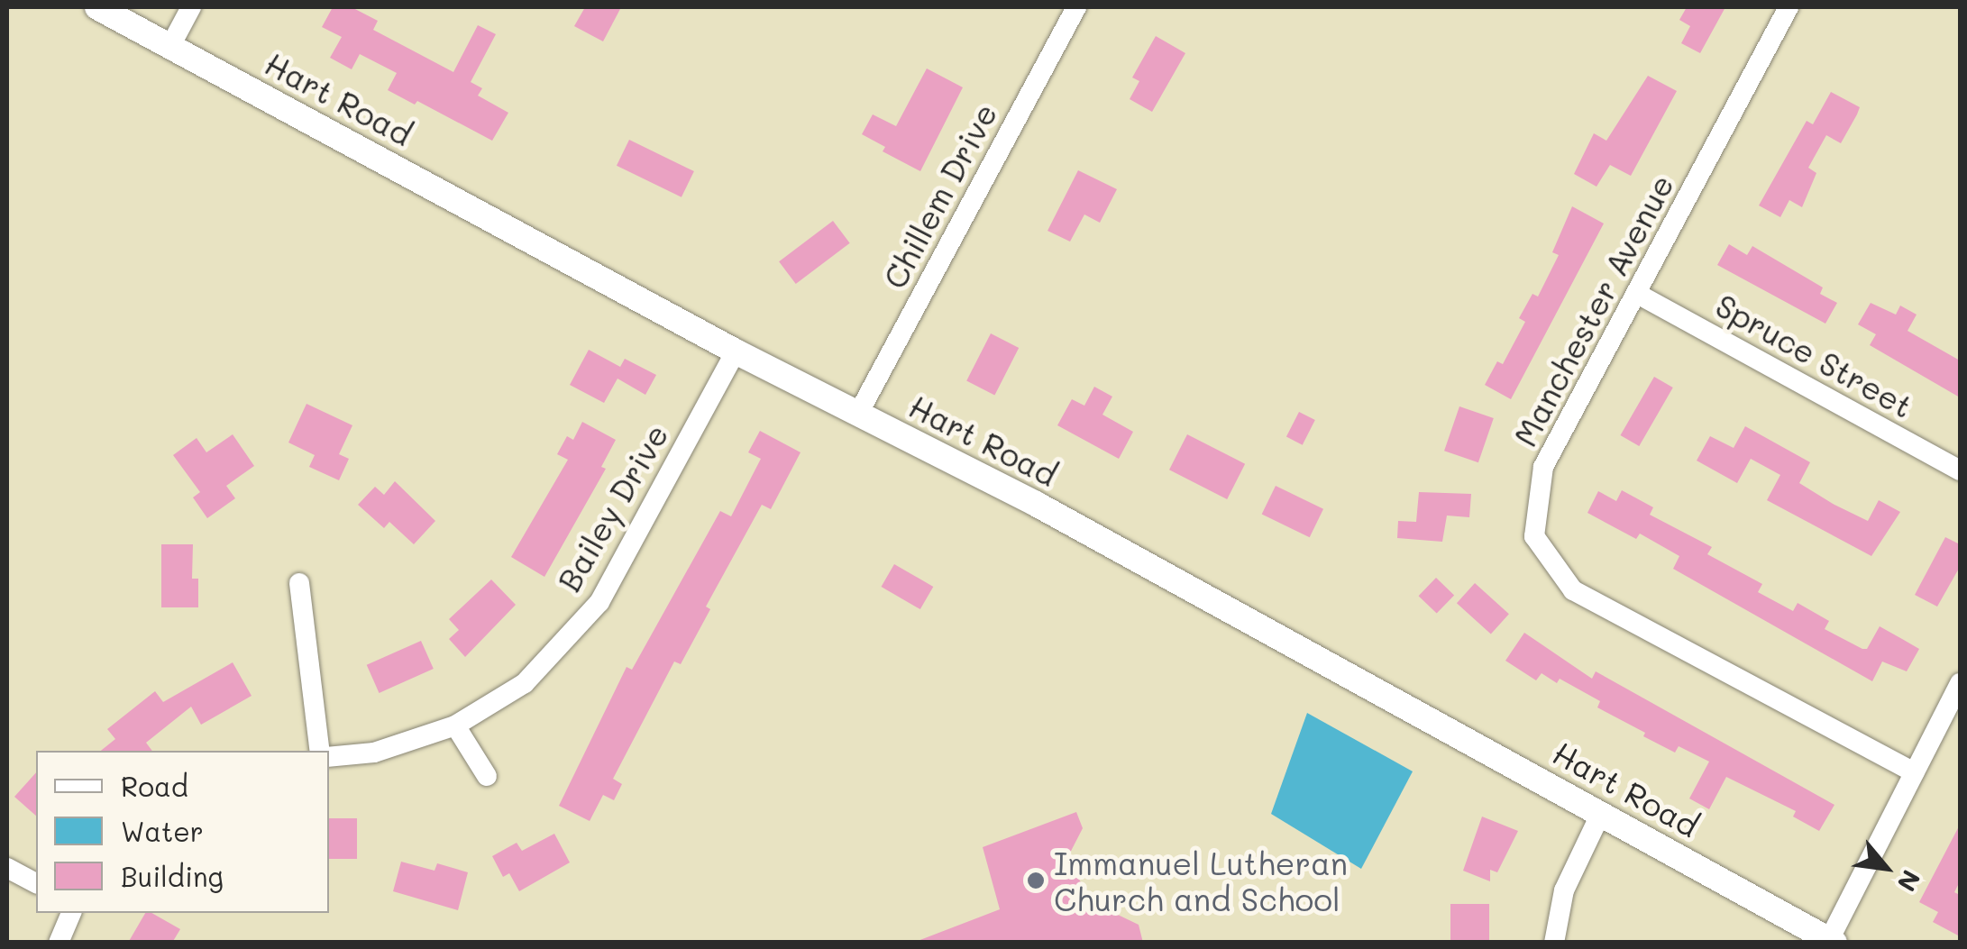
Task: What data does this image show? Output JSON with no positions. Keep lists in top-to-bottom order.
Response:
{
  "streets": {
    "street": [
      "Hart Road",
      "Chillem Drive",
      "Manchester Avenue",
      "Spruce Street",
      "Bailey Drive"
    ]
  },
  "crossings": [
    ["Hart Road", "Chillem Drive"],
    ["Hart Road", "Bailey Drive"],
    ["Manchester Avenue", "Spruce Street"]
  ],
  "places": ["Immanuel Lutheran Church and School"],
  "legend": ["Road", "Water", "Building"],
  "north": "bottom right"
}
